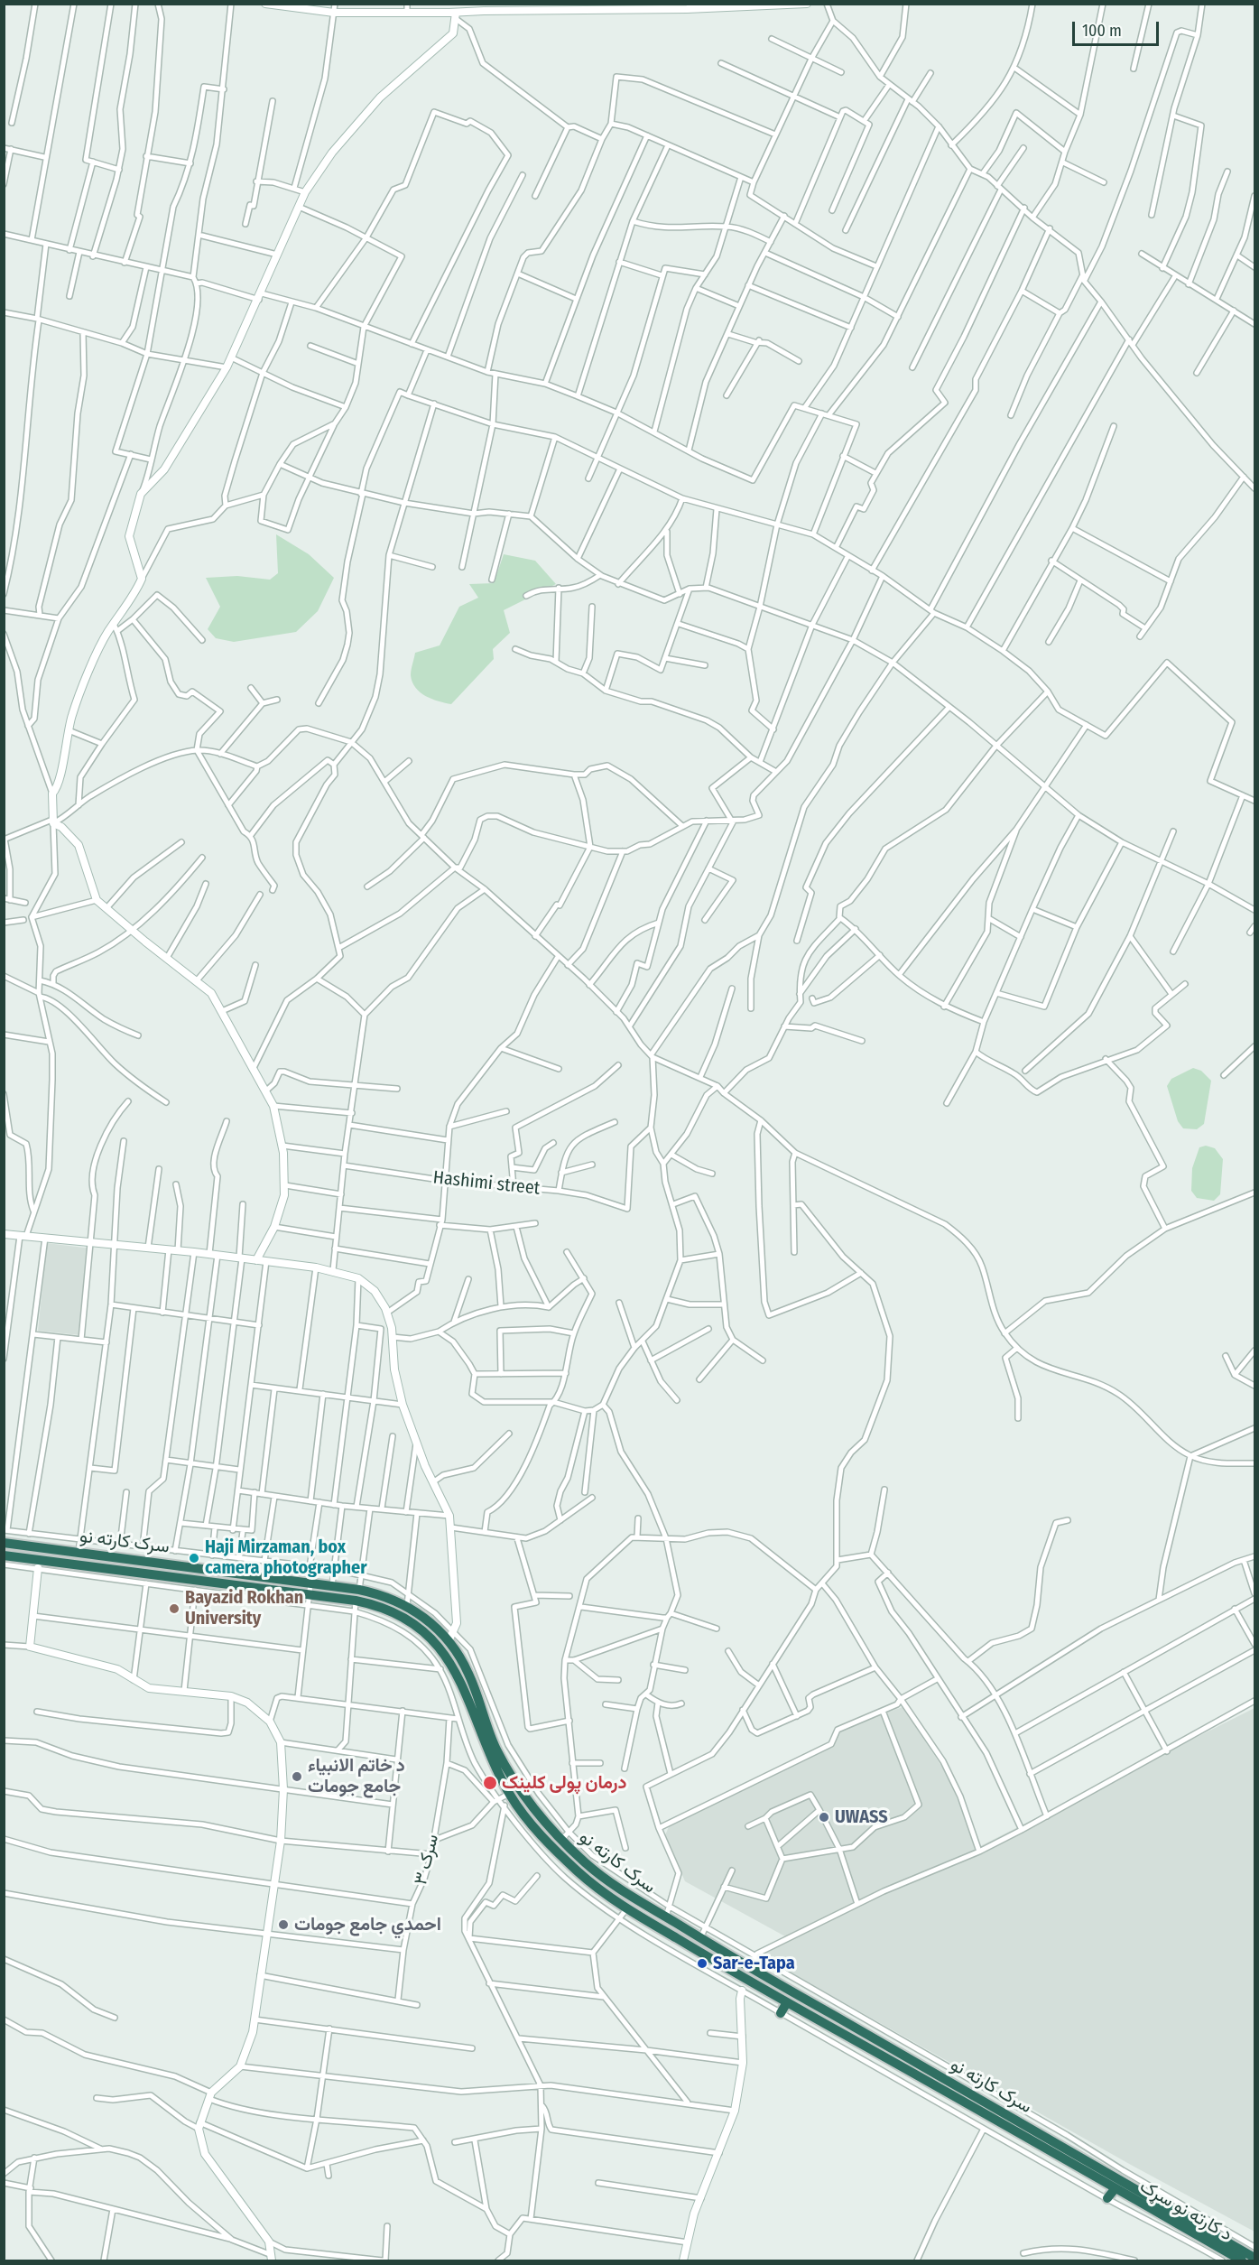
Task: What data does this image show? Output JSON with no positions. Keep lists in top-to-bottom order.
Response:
{
  "streets": {
    "highway": ["سرک کارته نو", "د کارته نو سړک"],
    "street": ["Hashimi street", "سرک ۳"]
  },
  "crossings": [
    ["سرک کارته نو", "د کارته نو سړک"]
  ],
  "places": [
    "Haji Mirzaman, box camera photographer",
    "Bayazid Rokhan University",
    "د خاتم الانبیاء جامع جومات",
    "درمان پولی کلینک",
    "UWASS",
    "احمدي جامع جومات",
    "Sar-e-Tapa"
  ],
  "scale_bar": "100 m"
}
